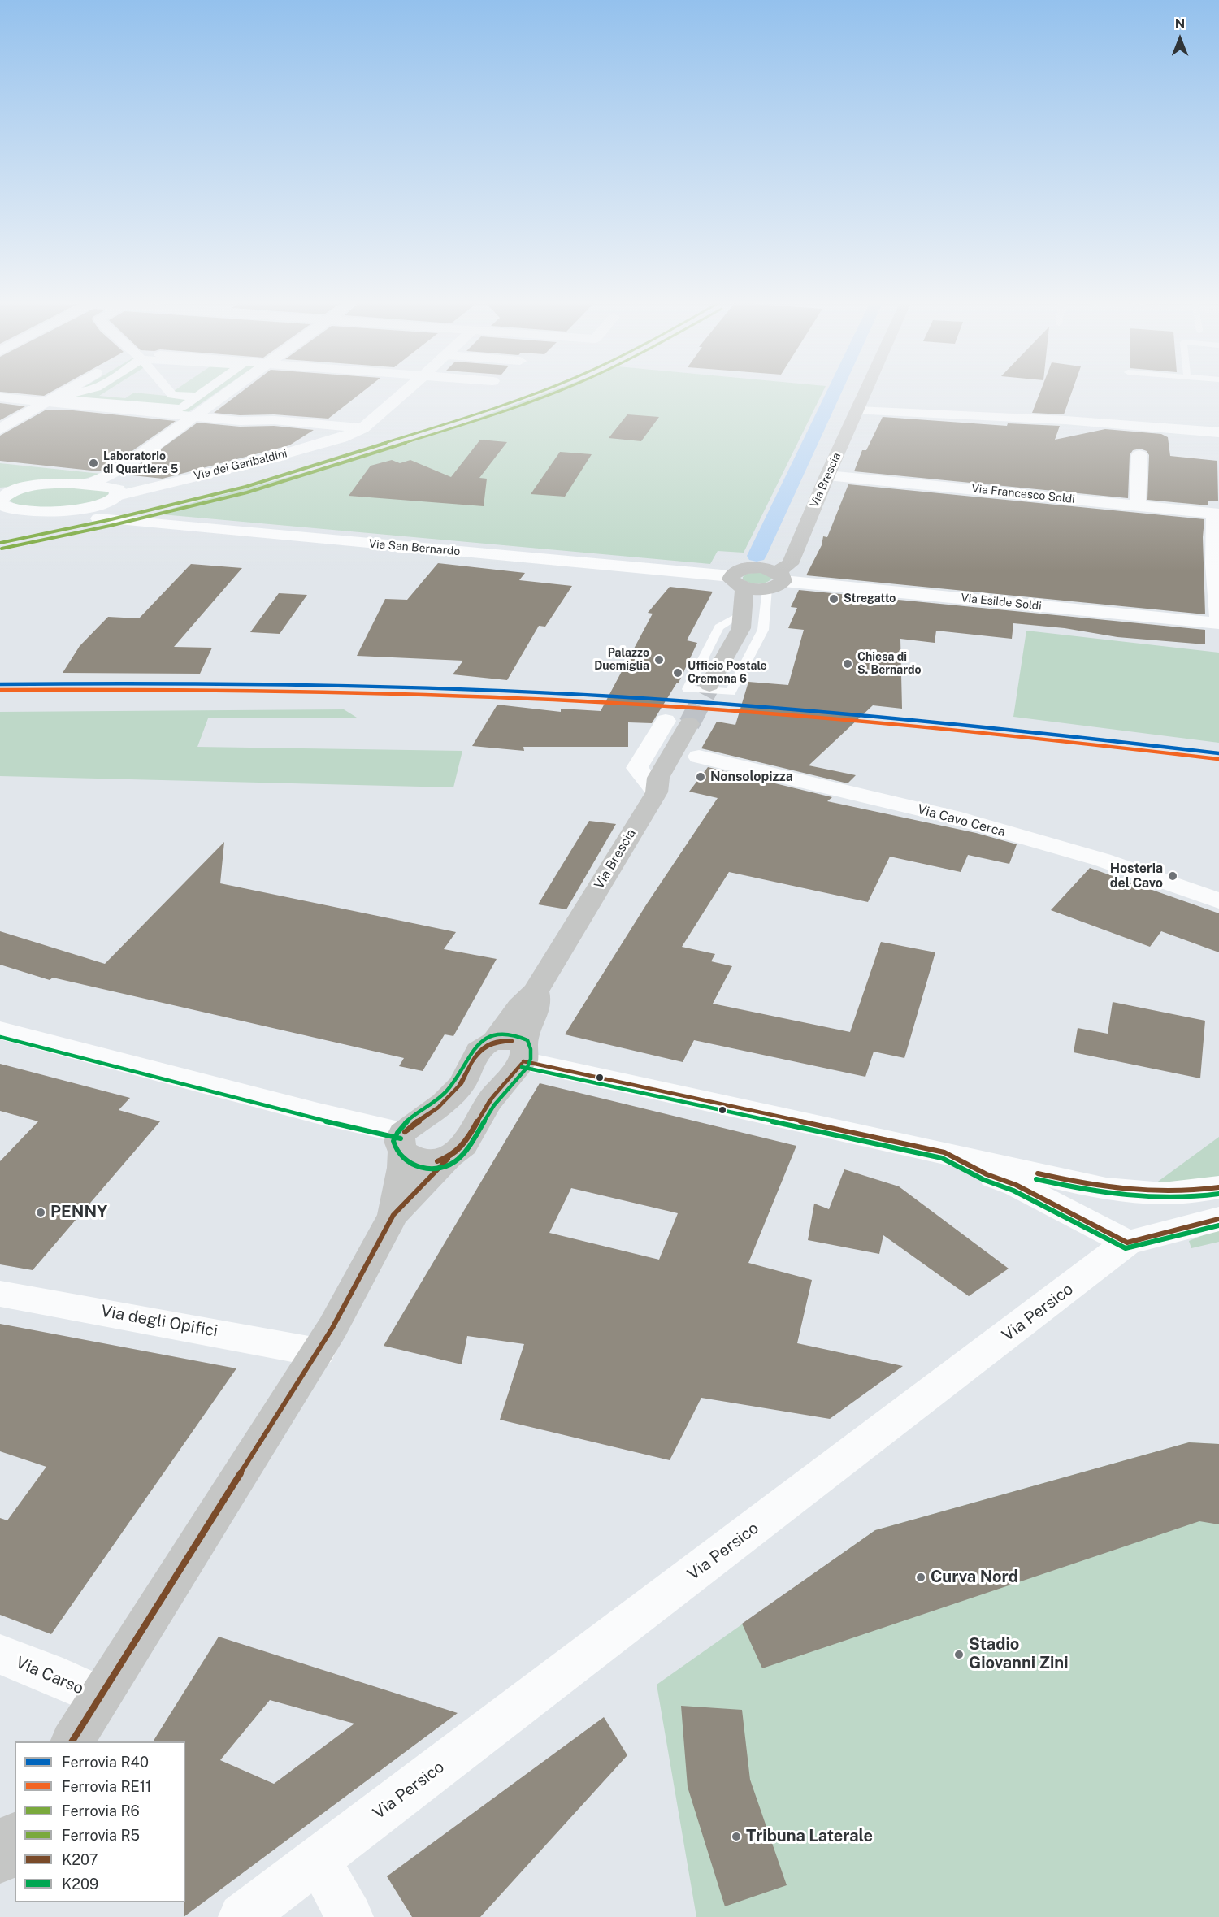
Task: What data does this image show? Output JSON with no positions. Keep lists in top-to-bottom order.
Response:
{
  "streets": {
    "main road": ["Via Brescia"],
    "street": [
      "Via dei Garibaldini",
      "Via Francesco Soldi",
      "Via San Bernardo",
      "Via Esilde Soldi",
      "Via Cavo Cerca",
      "Via Persico",
      "Via degli Opifici",
      "Via Carso"
    ]
  },
  "crossings": [
    ["Via Brescia", "Via Francesco Soldi"],
    ["Via Brescia", "Via Esilde Soldi"],
    ["Via Brescia", "Via degli Opifici"],
    ["Via Brescia", "Via Carso"]
  ],
  "places": [
    "Laboratorio di Quartiere 5",
    "Stregatto",
    "Palazzo Duemiglia",
    "Chiesa di S. Bernardo",
    "Ufficio Postale Cremona 6",
    "Nonsolopizza",
    "Hosteria del Cavo",
    "PENNY",
    "Curva Nord",
    "Stadio Giovanni Zini",
    "Tribuna Laterale"
  ],
  "lines": [
    "rail line R6",
    "rail line R5",
    "rail line R40",
    "rail line RE11",
    "transit line K209",
    "transit line K207"
  ],
  "legend": [
    "Ferrovia R40",
    "Ferrovia RE11",
    "Ferrovia R6",
    "Ferrovia R5",
    "K207",
    "K209"
  ],
  "north": "top"
}
